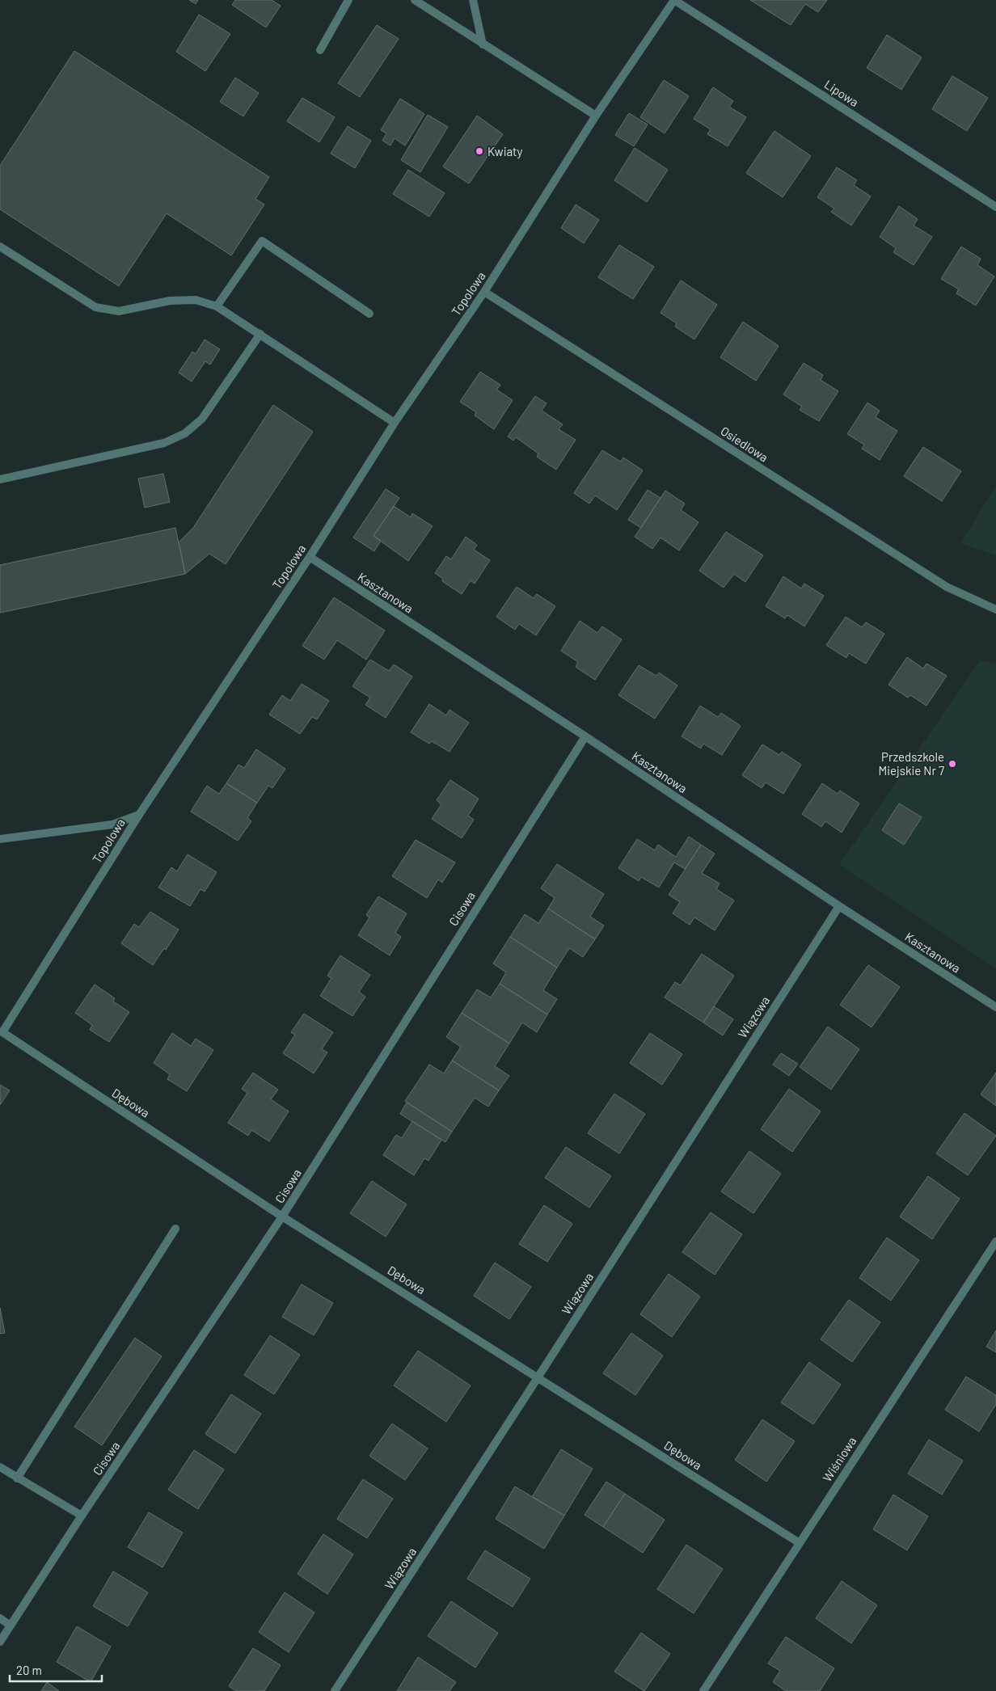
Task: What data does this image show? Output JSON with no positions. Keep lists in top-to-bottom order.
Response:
{
  "streets": {
    "street": [
      "Lipowa",
      "Topolowa",
      "Osiedlowa",
      "Kasztanowa",
      "Cisowa",
      "Wiązowa",
      "Dębowa",
      "Wiśniowa"
    ]
  },
  "crossings": [
    ["Lipowa", "Topolowa"],
    ["Topolowa", "Osiedlowa"],
    ["Topolowa", "Kasztanowa"],
    ["Topolowa", "Dębowa"],
    ["Kasztanowa", "Cisowa"],
    ["Kasztanowa", "Wiązowa"],
    ["Cisowa", "Dębowa"],
    ["Wiązowa", "Dębowa"],
    ["Dębowa", "Wiśniowa"]
  ],
  "places": ["Kwiaty", "Przedszkole Miejskie Nr 7"],
  "scale_bar": "20 m"
}
